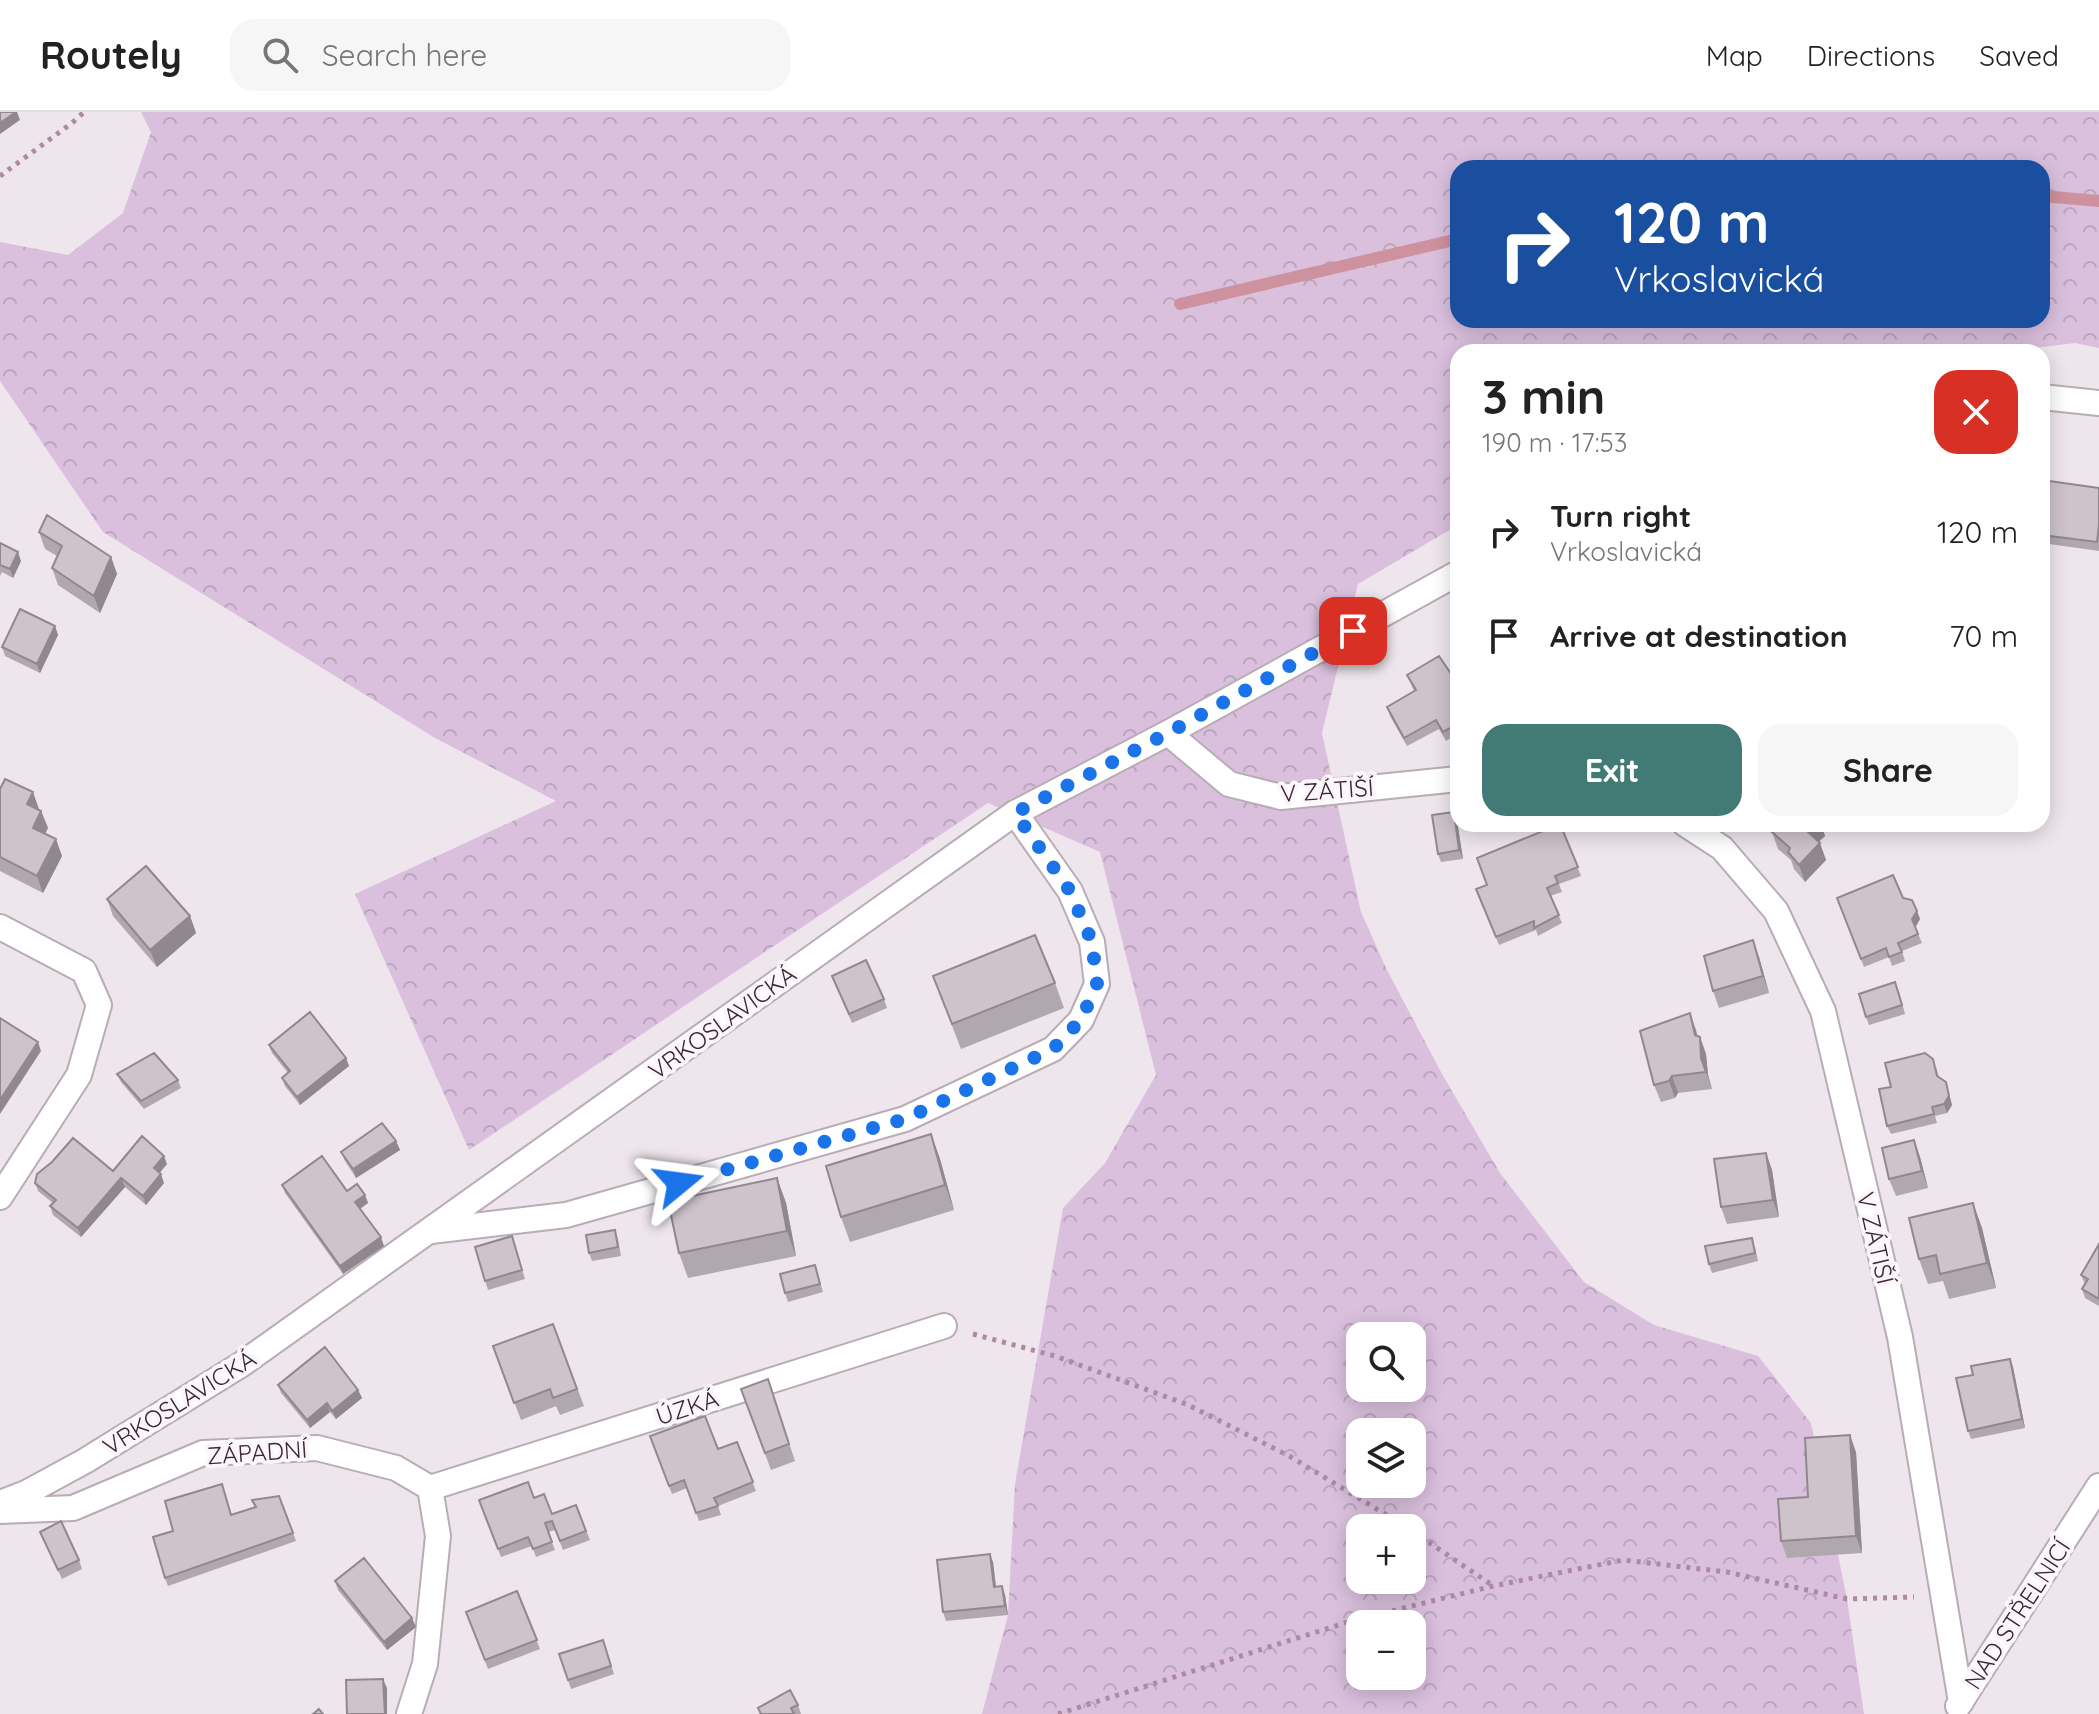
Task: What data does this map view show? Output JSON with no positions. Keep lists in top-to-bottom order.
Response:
{
  "streets": {
    "street": [
      "V ZÁTIŠÍ",
      "VRKOSLAVICKÁ",
      "ÚZKÁ",
      "ZÁPADNÍ",
      "NAD STŘELNICÍ"
    ]
  },
  "crossings": [
    ["V ZÁTIŠÍ", "VRKOSLAVICKÁ"],
    ["V ZÁTIŠÍ", "NAD STŘELNICÍ"],
    ["ÚZKÁ", "ZÁPADNÍ"]
  ],
  "page": {
    "header": "Routely",
    "search": "Search here",
    "nav": ["Map", "Directions", "Saved"],
    "turn": ["120 m", "Vrkoslavická"],
    "heading": ["3 min", "190 m · 17:53"],
    "list": [
      {
        "name": "Turn right",
        "note": "Vrkoslavická",
        "value": "120 m"
      },
      {
        "name": "Arrive at destination",
        "value": "70 m"
      }
    ],
    "buttons": ["Exit", "Share"],
    "map_buttons": ["+", "−"]
  }
}
